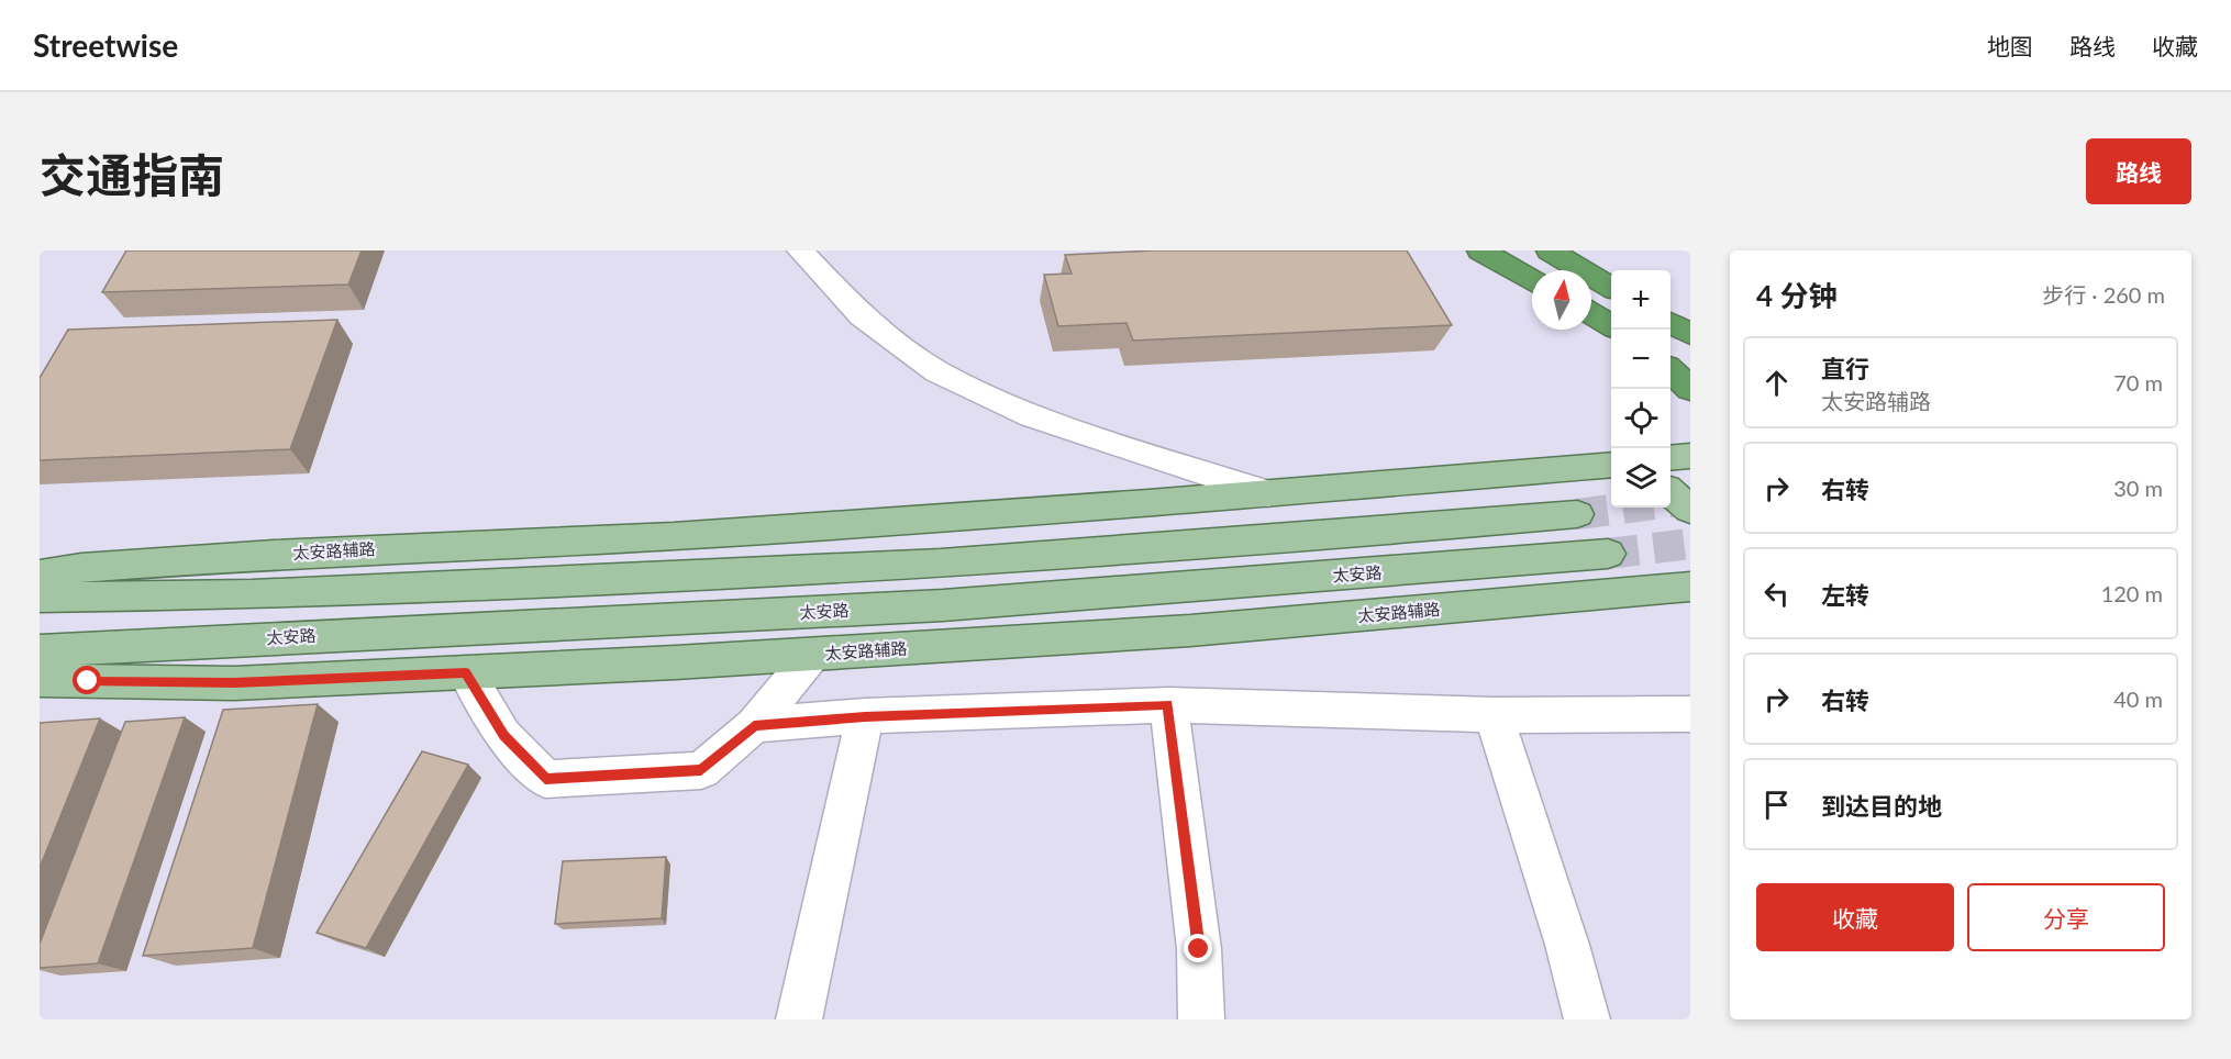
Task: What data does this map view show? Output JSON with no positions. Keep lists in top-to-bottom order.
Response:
{
  "streets": {
    "main road": ["太安路辅路", "太安路"]
  },
  "north": "top",
  "page": {
    "header": "Streetwise",
    "nav": ["地图", "路线", "收藏"],
    "title": "交通指南",
    "buttons": [
      "路线",
      ["收藏", "分享"]
    ],
    "heading": ["4 分钟", "步行 · 260 m"],
    "map_buttons": ["+", "−"],
    "list": [
      ["直行", "太安路辅路", "70 m"],
      ["右转", "30 m"],
      ["左转", "120 m"],
      ["右转", "40 m"],
      "到达目的地"
    ]
  }
}
